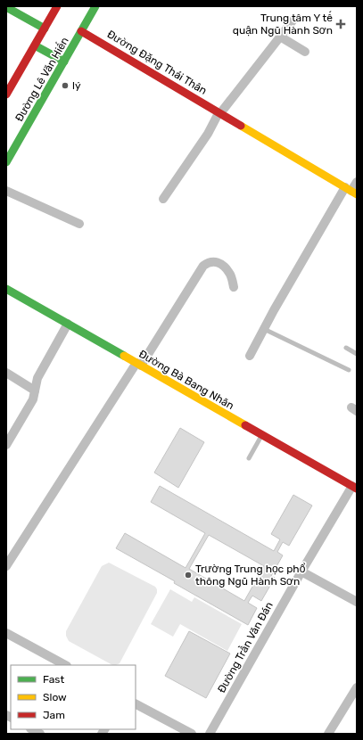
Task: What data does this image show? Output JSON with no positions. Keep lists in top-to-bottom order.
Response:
{
  "streets": {
    "street": [
      "Đường Đặng Thái Thân",
      "Đường Lê Văn Hiến",
      "Đường Bà Bang Nhãn",
      "Đường Trần Văn Đán"
    ]
  },
  "crossings": [
    ["Đường Đặng Thái Thân", "Đường Lê Văn Hiến"],
    ["Đường Bà Bang Nhãn", "Đường Trần Văn Đán"]
  ],
  "places": {
    "health": ["Trung tâm Y tế quận Ngũ Hành Sơn"],
    "other": ["lý", "Trường Trung học phổ thông Ngũ Hành Sơn"]
  },
  "legend": ["Fast", "Slow", "Jam"]
}
